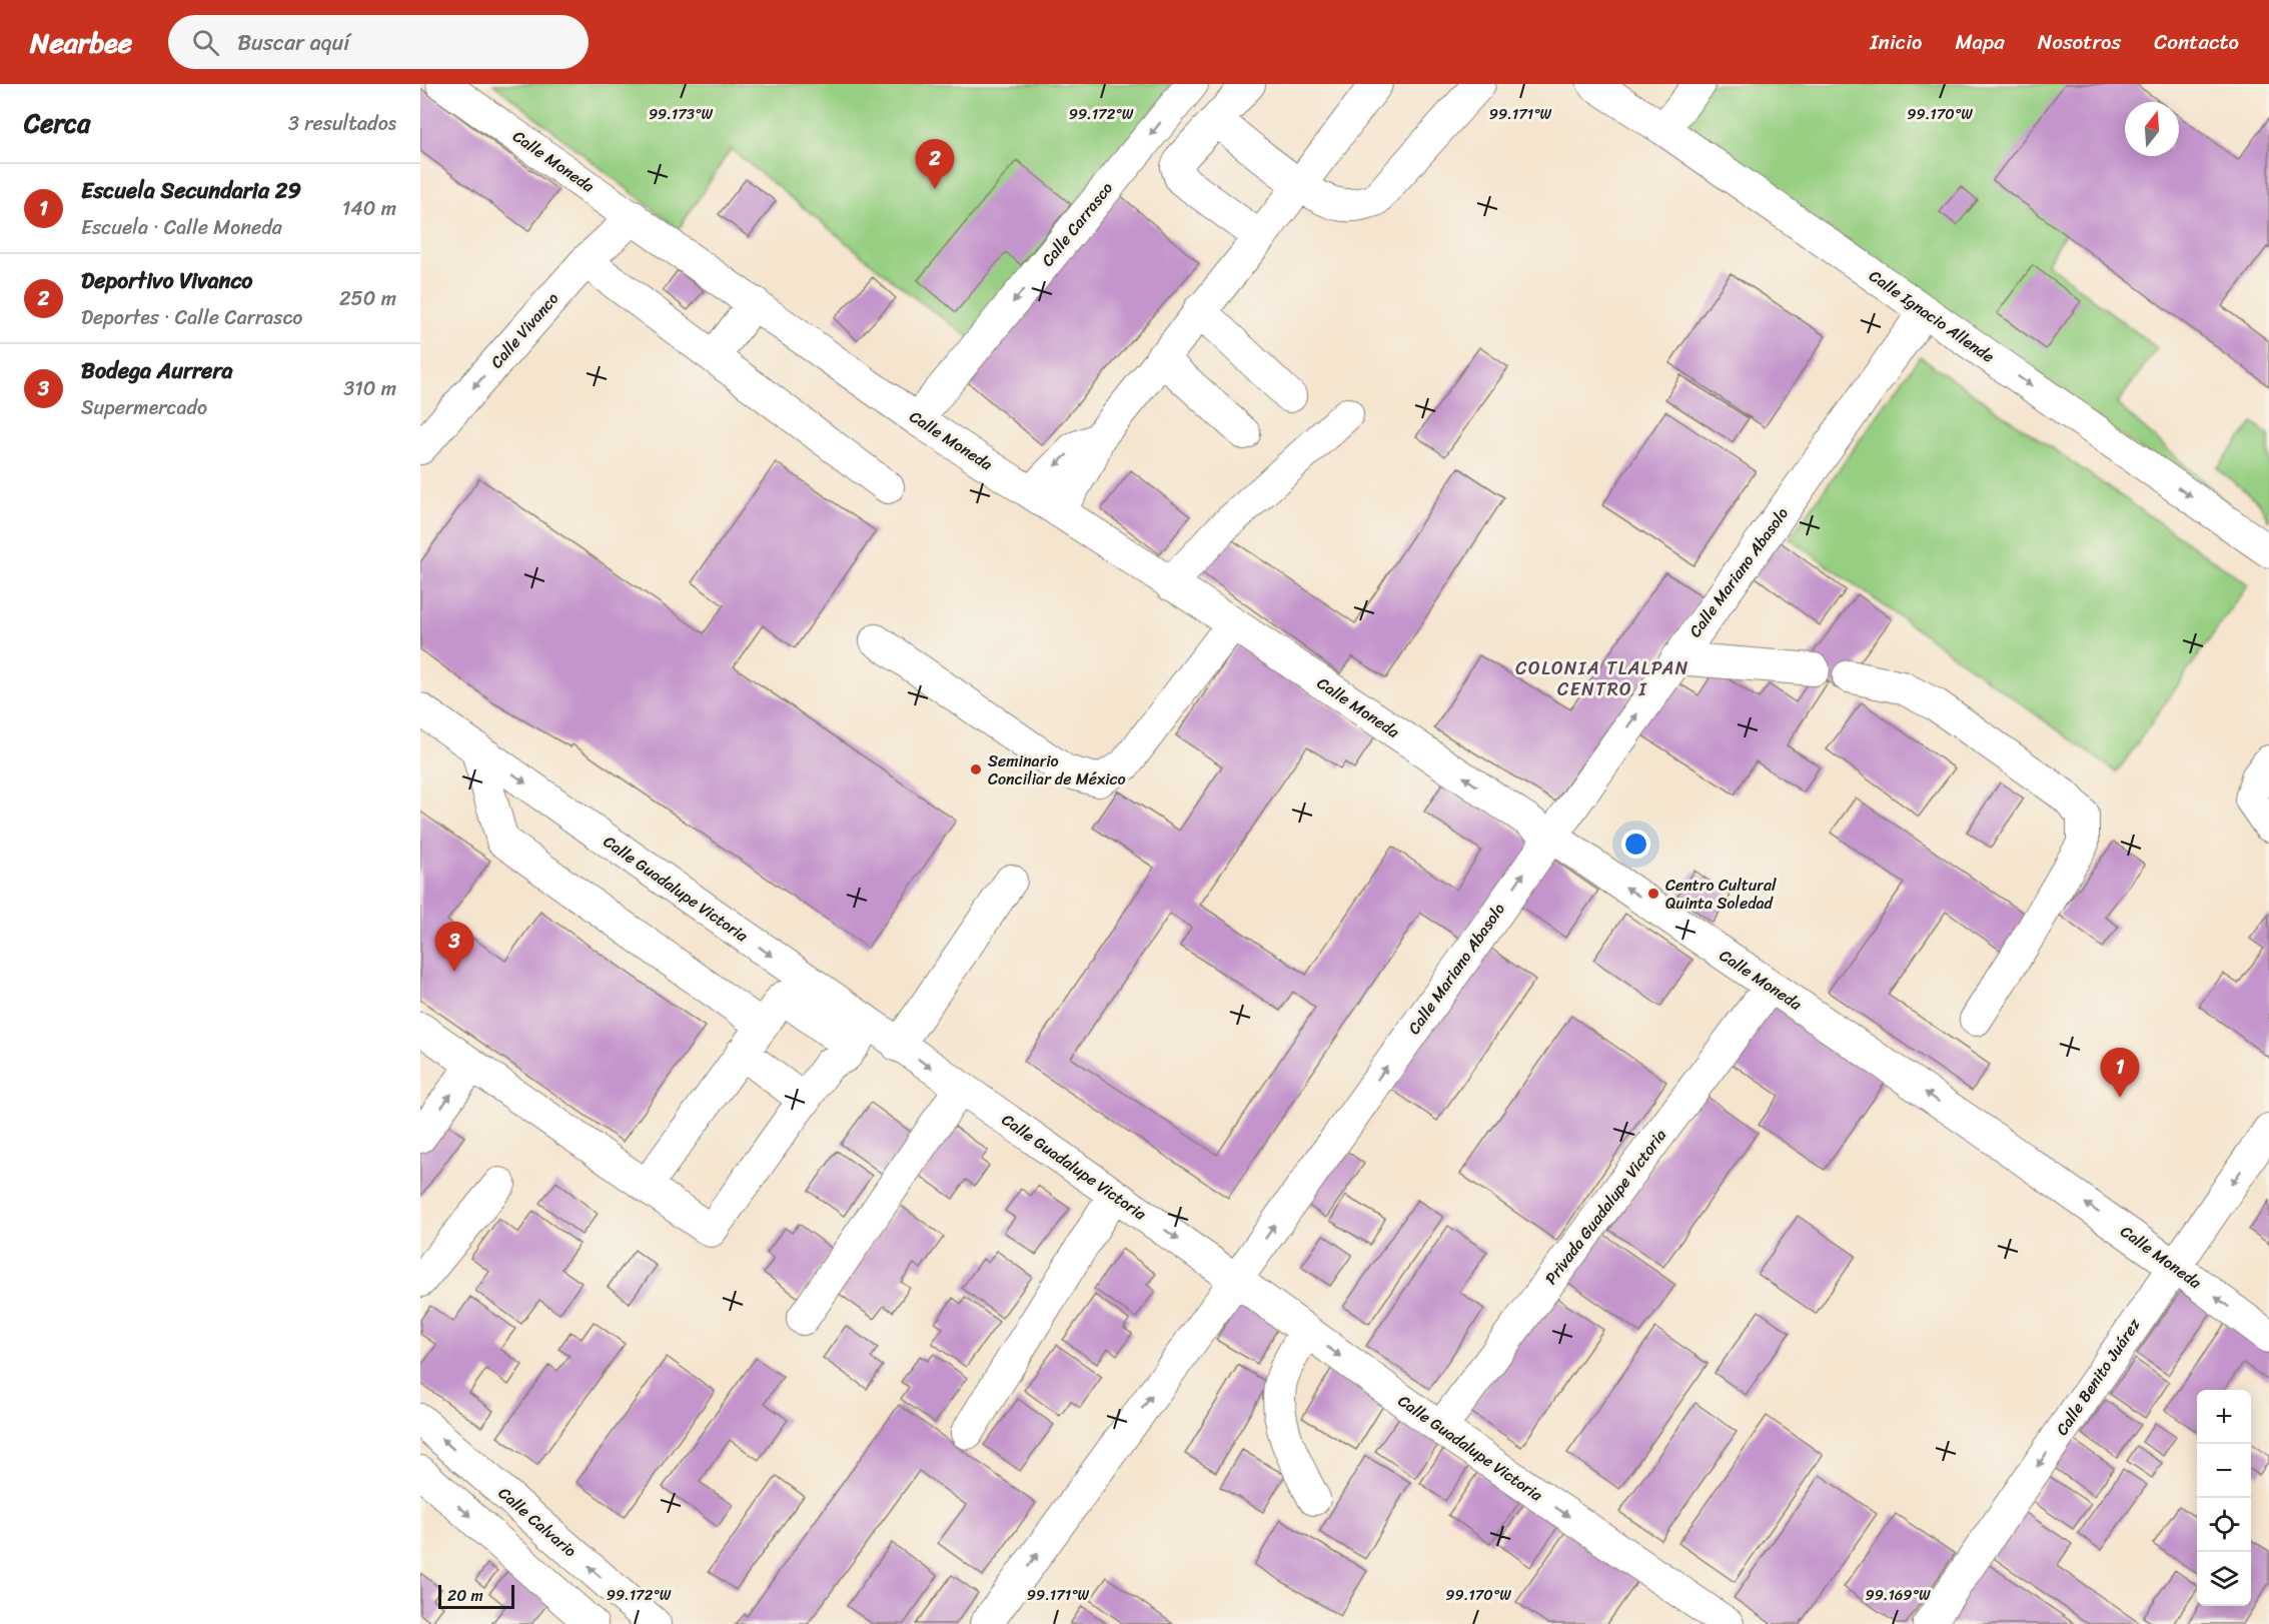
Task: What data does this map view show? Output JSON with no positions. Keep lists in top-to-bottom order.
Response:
{
  "streets": {
    "street": [
      "Calle Moneda",
      "Calle Carrasco",
      "Calle Ignacio Allende",
      "Calle Vivanco",
      "Calle Mariano Abasolo",
      "Calle Guadalupe Victoria",
      "Privada Guadalupe Victoria",
      "Calle Benito Juárez",
      "Calle Calvario"
    ]
  },
  "crossings": [
    ["Calle Moneda", "Calle Carrasco"],
    ["Calle Moneda", "Calle Vivanco"],
    ["Calle Moneda", "Calle Mariano Abasolo"],
    ["Calle Moneda", "Privada Guadalupe Victoria"],
    ["Calle Moneda", "Calle Benito Juárez"],
    ["Calle Ignacio Allende", "Calle Mariano Abasolo"],
    ["Calle Mariano Abasolo", "Calle Guadalupe Victoria"],
    ["Calle Guadalupe Victoria", "Privada Guadalupe Victoria"]
  ],
  "one_way": [
    "Calle Moneda",
    "Calle Ignacio Allende",
    "Calle Vivanco",
    "Calle Mariano Abasolo",
    "Calle Benito Juárez"
  ],
  "districts": ["COLONIA TLALPAN CENTRO I"],
  "places": ["Seminario Conciliar de México", "Centro Cultural Quinta Soledad"],
  "scale_bar": "20 m",
  "north": "top",
  "page": {
    "header": "Nearbee",
    "search": "Buscar aquí",
    "nav": [
      "Inicio",
      "Mapa",
      "Nosotros",
      "Contacto"
    ],
    "heading": ["Cerca", "3 resultados"],
    "pins": ["2", "3", "1"],
    "list": [
      {
        "mark": "1",
        "name": "Escuela Secundaria 29",
        "note": "Escuela · Calle Moneda",
        "value": "140 m"
      },
      {
        "mark": "2",
        "name": "Deportivo Vivanco",
        "note": "Deportes · Calle Carrasco",
        "value": "250 m"
      },
      {
        "mark": "3",
        "name": "Bodega Aurrera",
        "note": "Supermercado",
        "value": "310 m"
      }
    ],
    "map_buttons": ["+", "−"],
    "scale": "20 m"
  },
  "coordinates": [
    "99.173°W",
    "99.172°W",
    "99.171°W",
    "99.170°W",
    "99.169°W"
  ]
}
